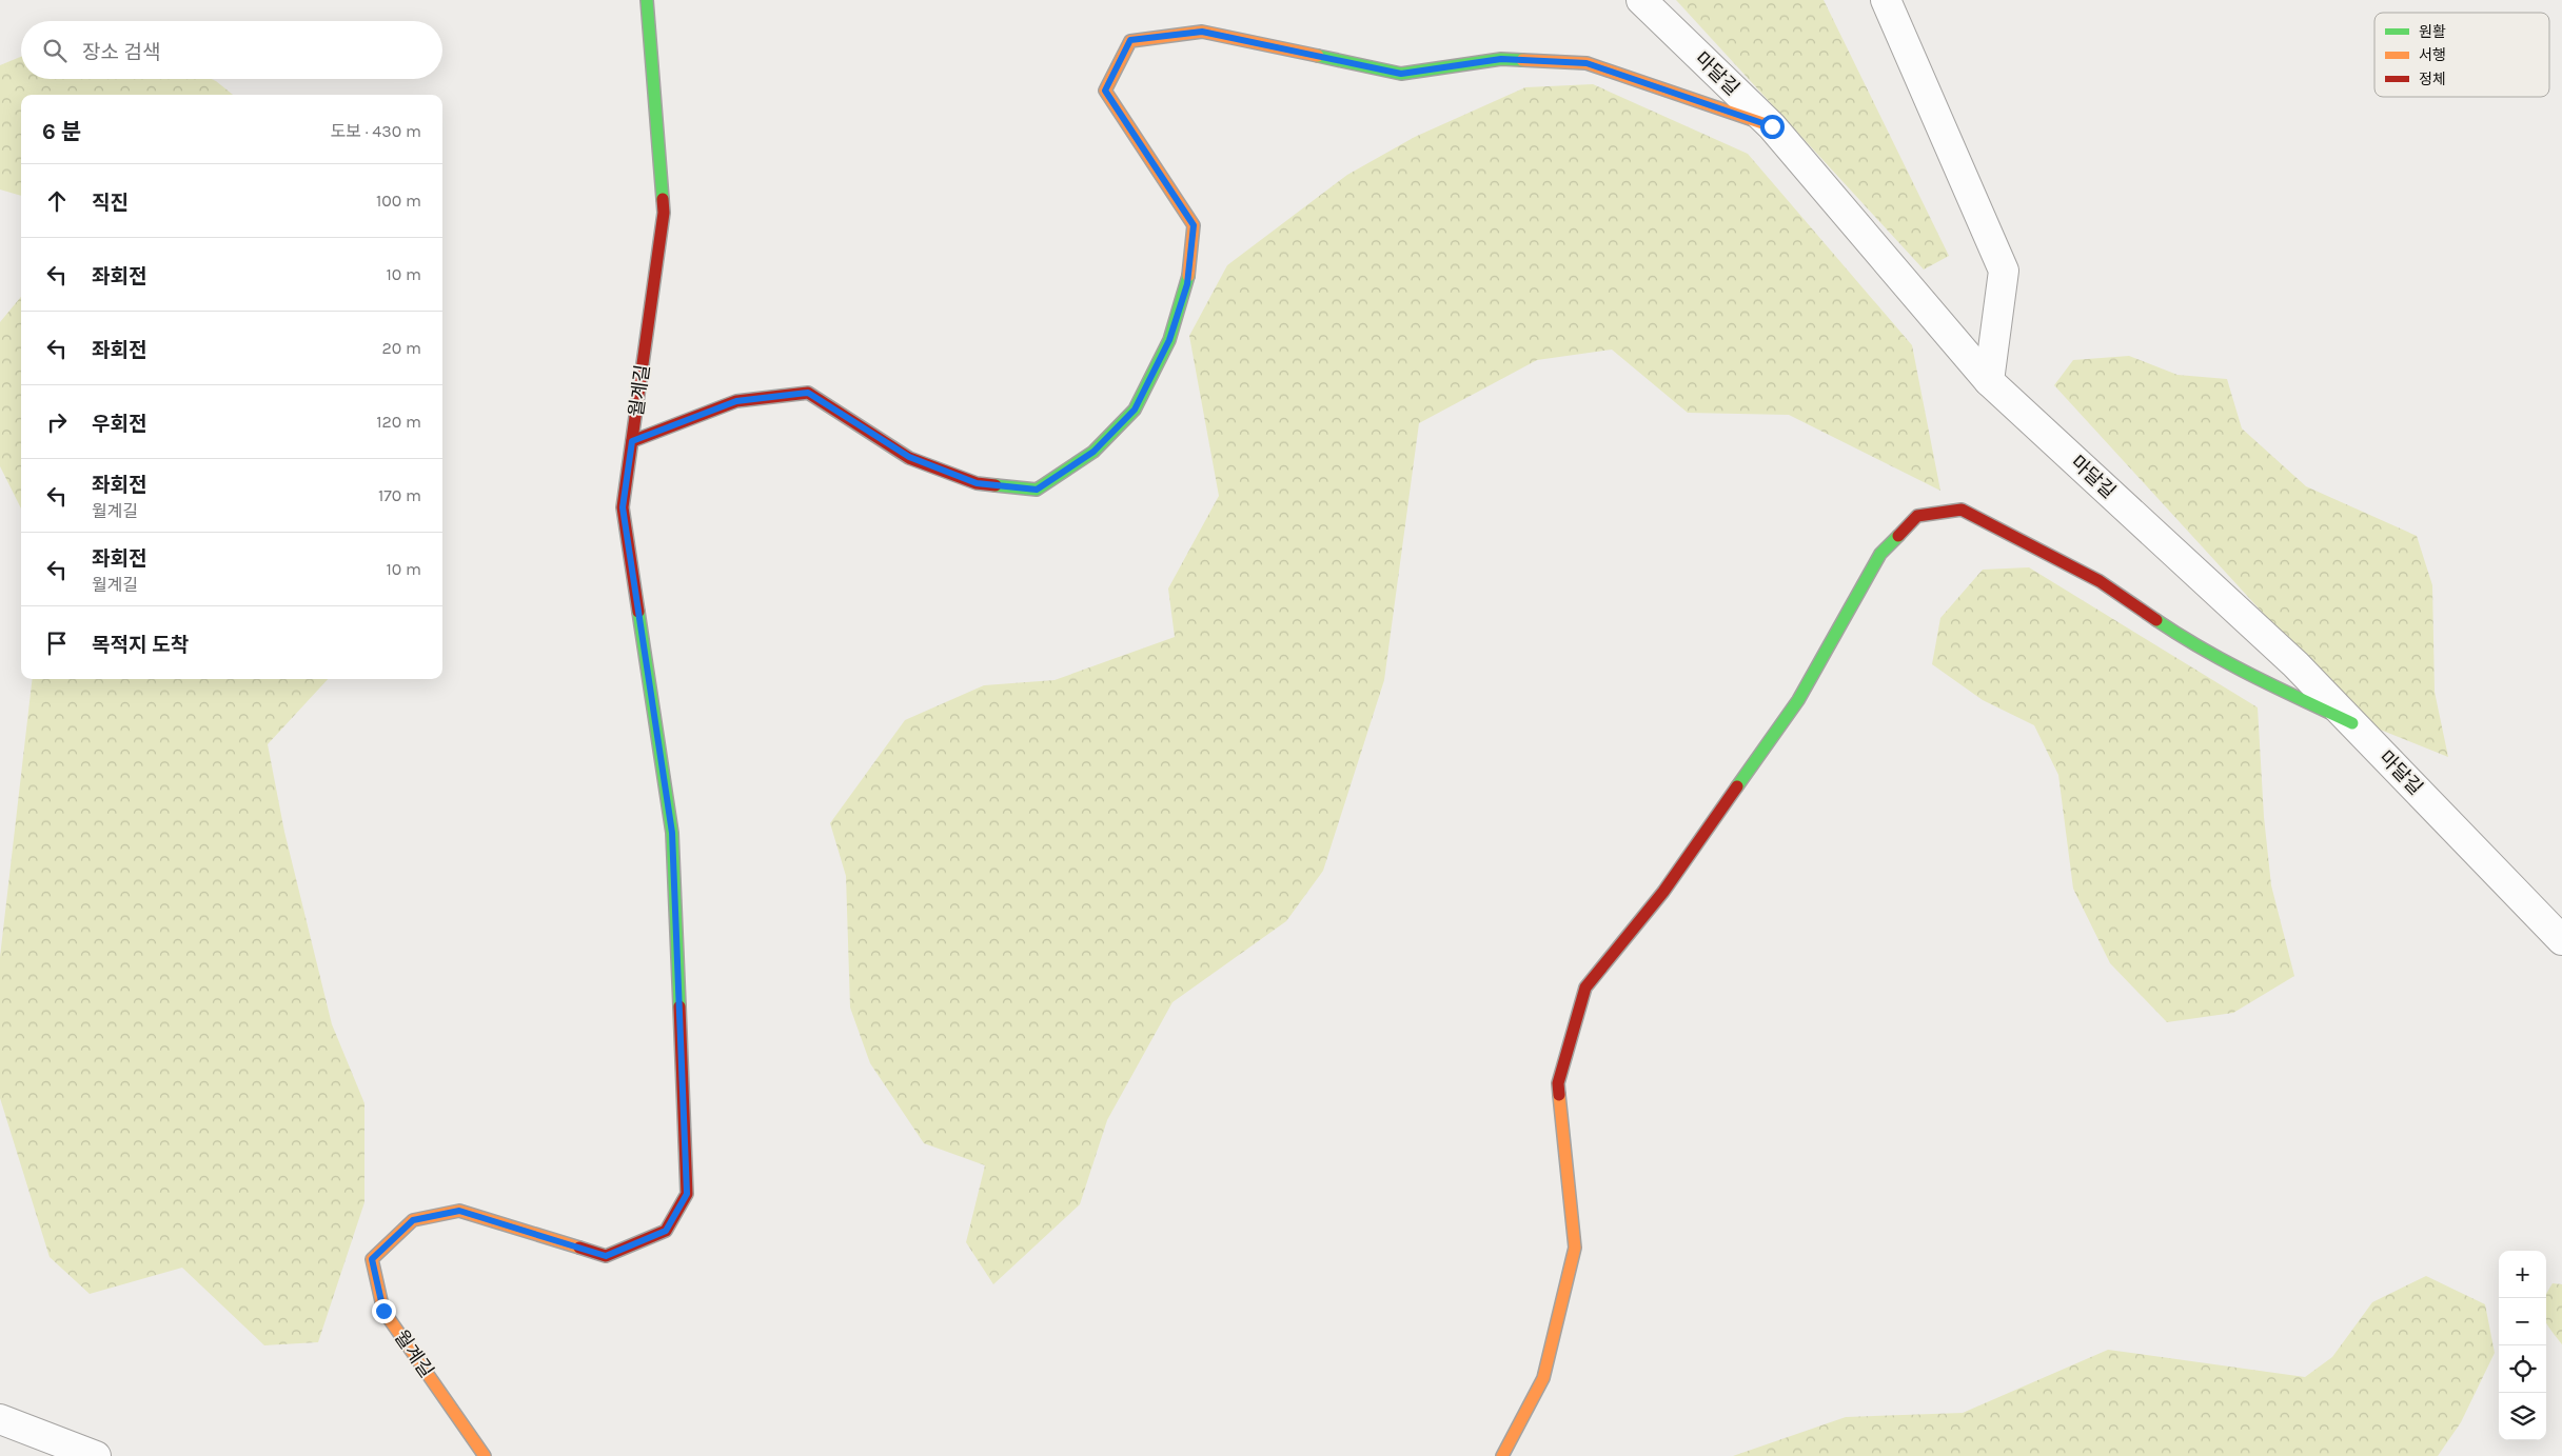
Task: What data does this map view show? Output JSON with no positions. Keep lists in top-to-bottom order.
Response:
{
  "streets": {
    "street": ["마달길", "월계길"]
  },
  "legend": ["원활", "서행", "정체"],
  "page": {
    "search": "장소 검색",
    "heading": ["6 분", "도보 · 430 m"],
    "list": [
      ["직진", "100 m"],
      ["좌회전", "10 m"],
      ["좌회전", "20 m"],
      ["우회전", "120 m"],
      ["좌회전", "월계길", "170 m"],
      ["좌회전", "월계길", "10 m"],
      "목적지 도착"
    ],
    "map_buttons": ["+", "−"]
  }
}
